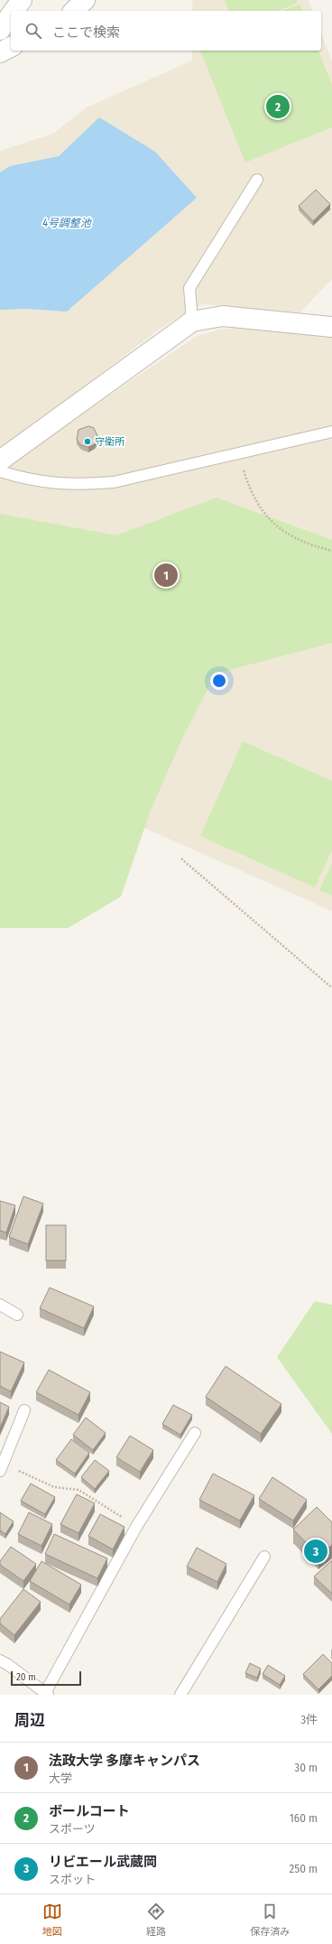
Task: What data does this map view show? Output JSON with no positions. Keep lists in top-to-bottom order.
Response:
{
  "water": ["4号調整池"],
  "places": ["守衛所"],
  "scale_bar": "20 m",
  "page": {
    "search": "ここで検索",
    "pins": ["2", "1", "3"],
    "scale": "20 m",
    "heading": ["周辺", "3件"],
    "list": [
      {
        "mark": "1",
        "name": "法政大学 多摩キャンパス",
        "note": "大学",
        "value": "30 m"
      },
      {
        "mark": "2",
        "name": "ボールコート",
        "note": "スポーツ",
        "value": "160 m"
      },
      {
        "mark": "3",
        "name": "リビエール武蔵岡",
        "note": "スポット",
        "value": "250 m"
      }
    ],
    "nav": ["地図", "経路", "保存済み"]
  }
}
